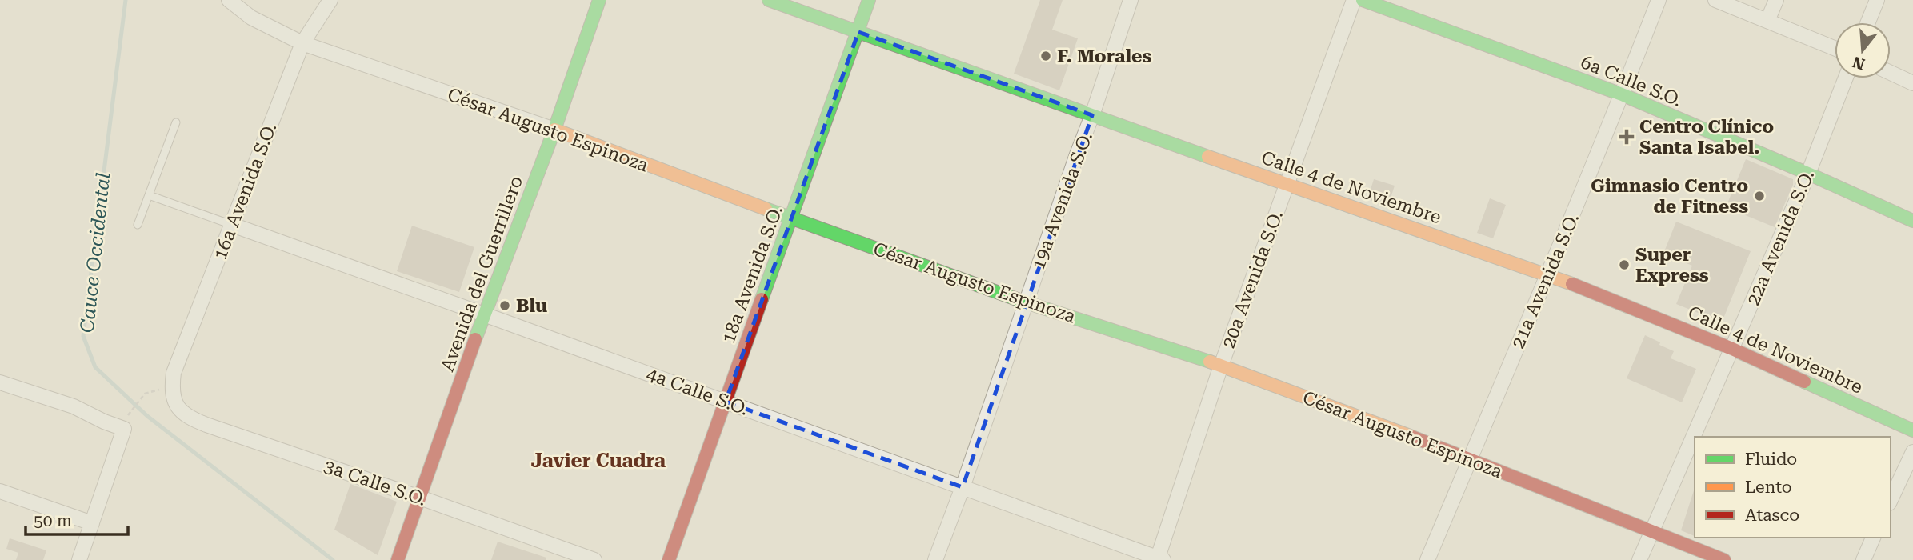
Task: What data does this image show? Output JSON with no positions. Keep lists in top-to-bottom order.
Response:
{
  "streets": {
    "street": [
      "6a Calle S.O.",
      "César Augusto Espinoza",
      "Calle 4 de Noviembre",
      "16a Avenida S.O.",
      "19a Avenida S.O.",
      "22a Avenida S.O.",
      "Avenida del Guerrillero",
      "18a Avenida S.O.",
      "20a Avenida S.O.",
      "21a Avenida S.O.",
      "4a Calle S.O.",
      "3a Calle S.O."
    ]
  },
  "crossings": [
    ["6a Calle S.O.", "22a Avenida S.O."],
    ["6a Calle S.O.", "21a Avenida S.O."],
    ["César Augusto Espinoza", "16a Avenida S.O."],
    ["César Augusto Espinoza", "19a Avenida S.O."],
    ["César Augusto Espinoza", "22a Avenida S.O."],
    ["César Augusto Espinoza", "Avenida del Guerrillero"],
    ["César Augusto Espinoza", "18a Avenida S.O."],
    ["César Augusto Espinoza", "20a Avenida S.O."],
    ["César Augusto Espinoza", "21a Avenida S.O."],
    ["Calle 4 de Noviembre", "19a Avenida S.O."],
    ["Calle 4 de Noviembre", "22a Avenida S.O."],
    ["Calle 4 de Noviembre", "18a Avenida S.O."],
    ["Calle 4 de Noviembre", "20a Avenida S.O."],
    ["Calle 4 de Noviembre", "21a Avenida S.O."],
    ["16a Avenida S.O.", "4a Calle S.O."],
    ["16a Avenida S.O.", "3a Calle S.O."],
    ["19a Avenida S.O.", "4a Calle S.O."],
    ["Avenida del Guerrillero", "4a Calle S.O."],
    ["Avenida del Guerrillero", "3a Calle S.O."],
    ["18a Avenida S.O.", "4a Calle S.O."],
    ["20a Avenida S.O.", "4a Calle S.O."]
  ],
  "districts": ["Javier Cuadra"],
  "water": ["Cauce Occidental"],
  "places": {
    "other": [
      "F. Morales",
      "Gimnasio Centro de Fitness",
      "Super Express",
      "Blu"
    ],
    "health": ["Centro Clínico Santa Isabel."]
  },
  "legend": ["Fluido", "Lento", "Atasco"],
  "scale_bar": "50 m",
  "north": "bottom"
}
